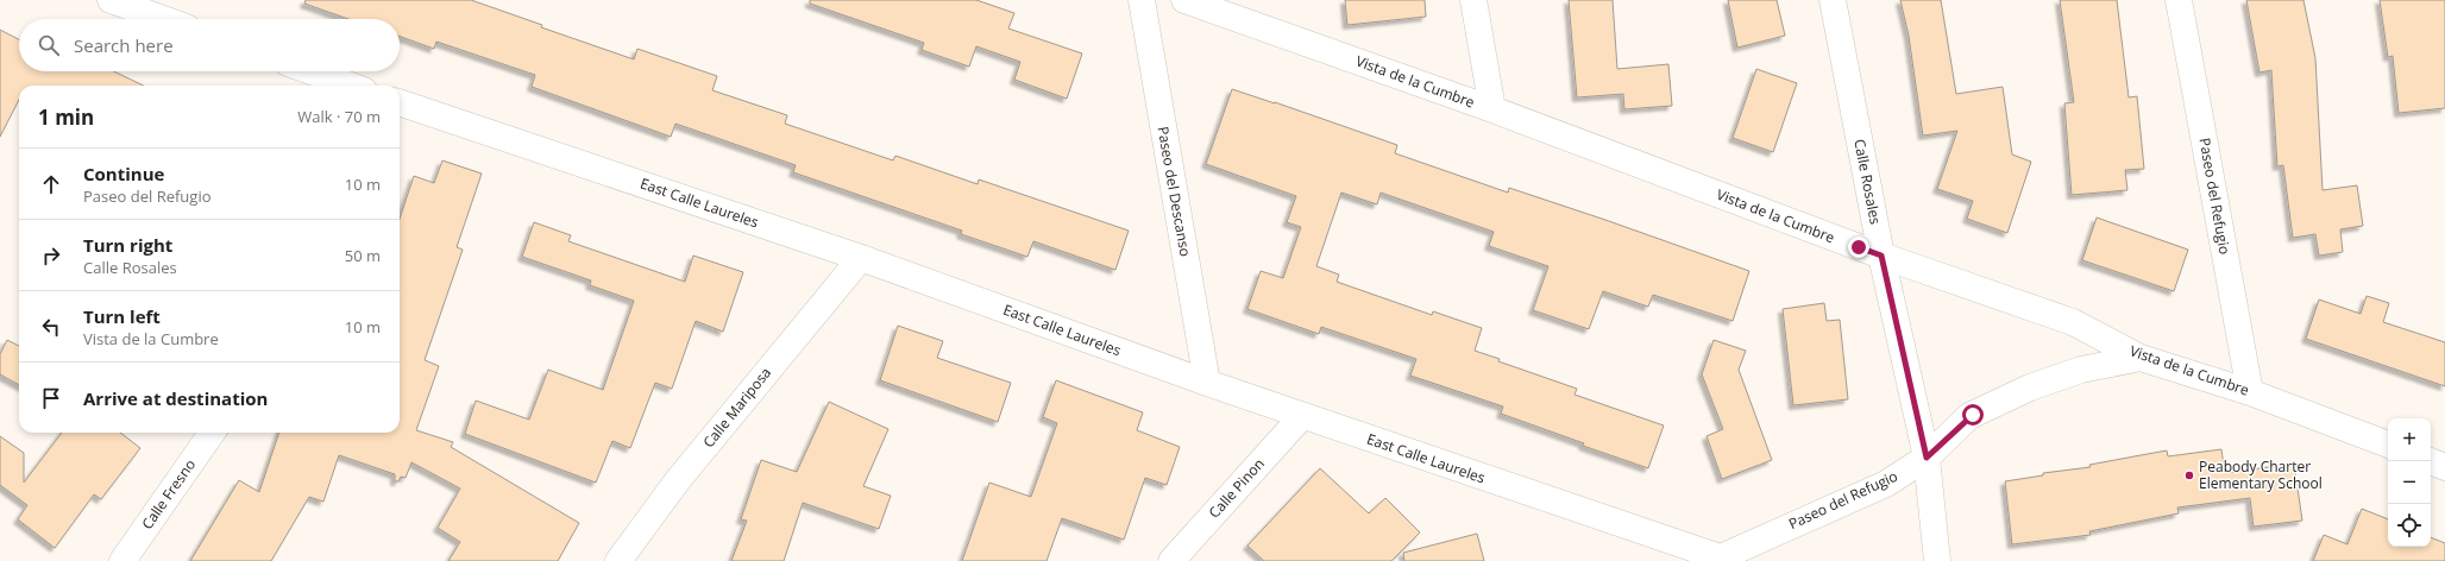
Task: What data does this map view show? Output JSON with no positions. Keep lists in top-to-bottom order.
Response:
{
  "streets": {
    "street": [
      "Vista de la Cumbre",
      "Calle Rosales",
      "Paseo del Descanso",
      "Paseo del Refugio",
      "East Calle Laureles",
      "Calle Mariposa",
      "Calle Pinon",
      "Calle Fresno"
    ]
  },
  "crossings": [
    ["Vista de la Cumbre", "Calle Rosales"],
    ["Vista de la Cumbre", "Paseo del Refugio"],
    ["Calle Rosales", "Paseo del Refugio"],
    ["Paseo del Descanso", "East Calle Laureles"],
    ["Paseo del Refugio", "East Calle Laureles"],
    ["East Calle Laureles", "Calle Mariposa"],
    ["East Calle Laureles", "Calle Pinon"]
  ],
  "places": ["Peabody Charter Elementary School"],
  "page": {
    "search": "Search here",
    "heading": ["1 min", "Walk · 70 m"],
    "list": [
      ["Continue", "Paseo del Refugio", "10 m"],
      ["Turn right", "Calle Rosales", "50 m"],
      ["Turn left", "Vista de la Cumbre", "10 m"],
      "Arrive at destination"
    ],
    "map_buttons": ["+", "−"]
  }
}
